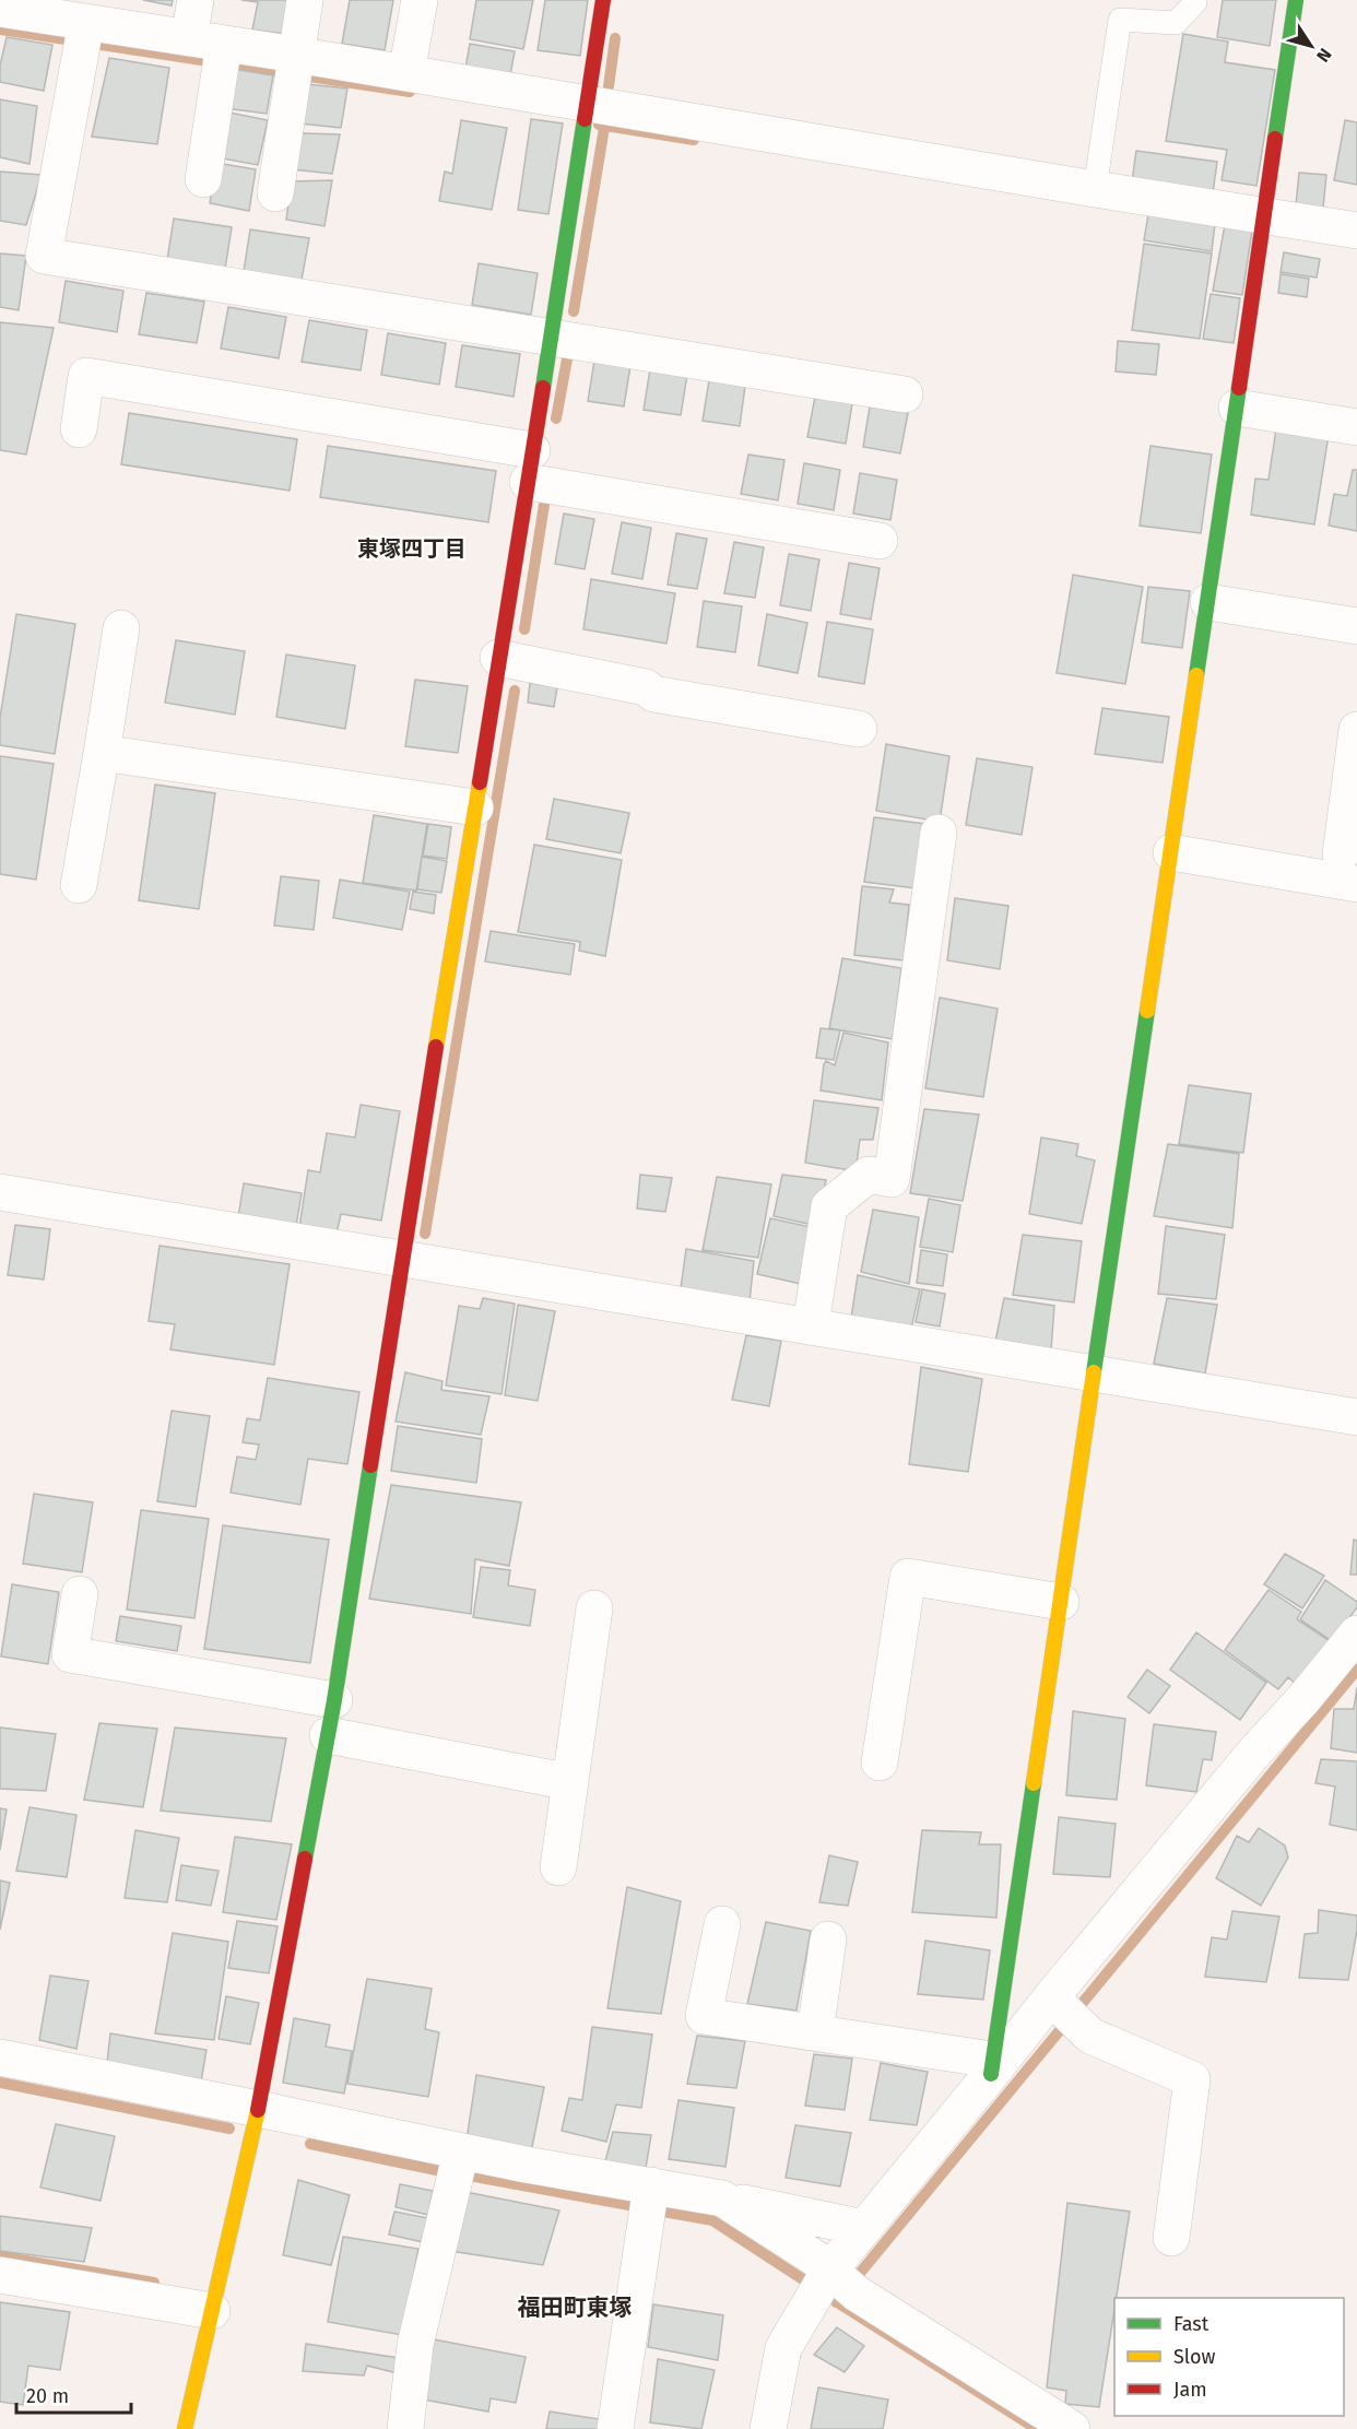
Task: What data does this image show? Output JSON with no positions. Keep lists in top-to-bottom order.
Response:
{
  "districts": ["東塚四丁目", "福田町東塚"],
  "legend": ["Fast", "Slow", "Jam"],
  "scale_bar": "20 m",
  "north": "bottom right"
}
